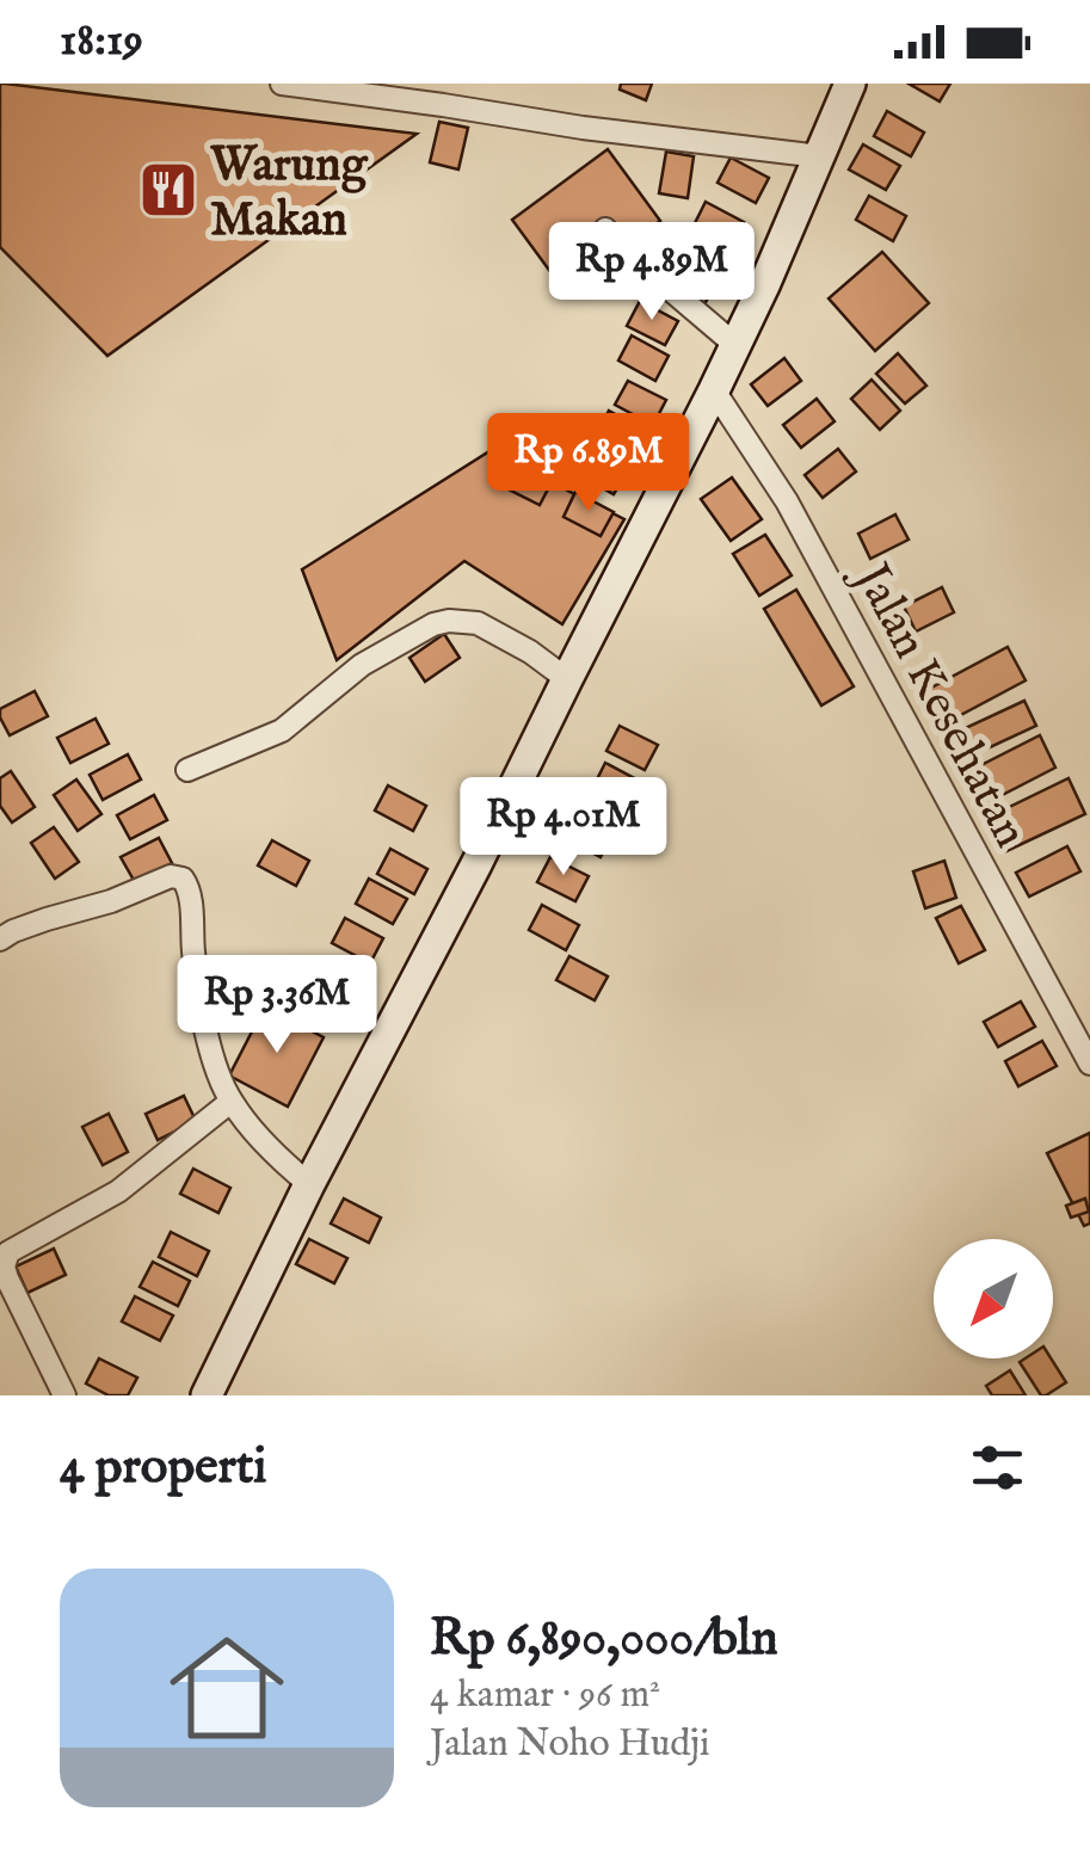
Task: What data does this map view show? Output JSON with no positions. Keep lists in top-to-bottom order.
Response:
{
  "streets": {
    "street": ["Jalan Kesehatan"]
  },
  "places": {
    "restaurant": ["Warung Makan"]
  },
  "north": "bottom left",
  "page": {
    "status": "18:19",
    "price": [
      "Rp 4.89M",
      "Rp 6.89M",
      "Rp 4.01M",
      "Rp 3.36M"
    ],
    "heading": "4 properti",
    "list": [
      {
        "name": "Rp 6,890,000/bln",
        "note": "4 kamar · 96 m² · Jalan Noho Hudji"
      }
    ]
  }
}
